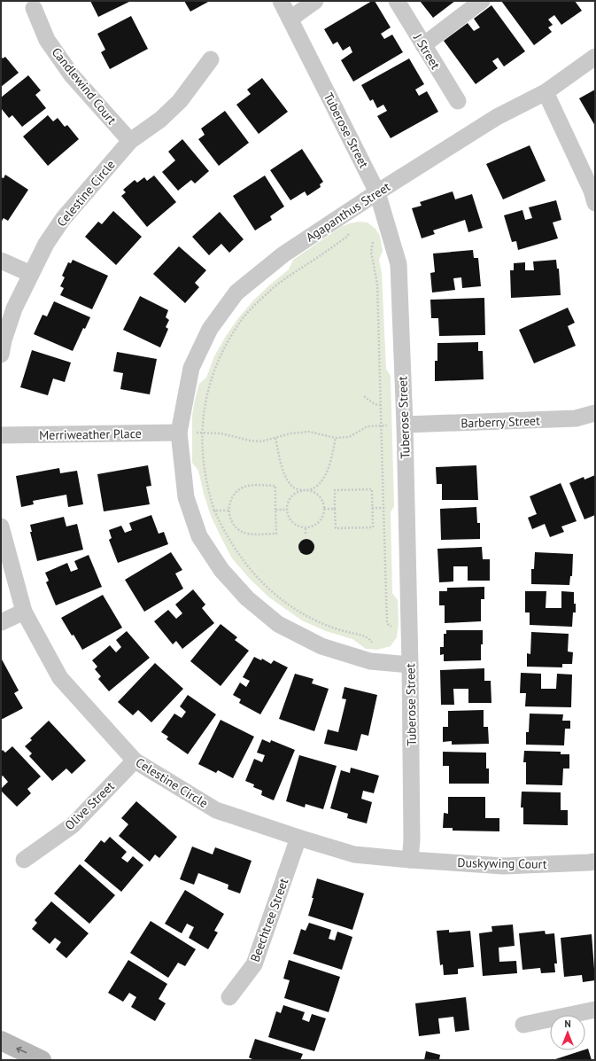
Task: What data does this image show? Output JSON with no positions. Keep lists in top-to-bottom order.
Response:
{
  "streets": {
    "street": [
      "J Street",
      "Candlewind Court",
      "Tuberose Street",
      "Celestine Circle",
      "Agapanthus Street",
      "Barberry Street",
      "Merriweather Place",
      "Olive Street",
      "Duskywing Court",
      "Beechtree Street"
    ]
  },
  "crossings": [
    ["Candlewind Court", "Celestine Circle"],
    ["Tuberose Street", "Celestine Circle"],
    ["Tuberose Street", "Agapanthus Street"],
    ["Tuberose Street", "Barberry Street"],
    ["Tuberose Street", "Duskywing Court"],
    ["Celestine Circle", "Olive Street"],
    ["Celestine Circle", "Duskywing Court"],
    ["Celestine Circle", "Beechtree Street"],
    ["Agapanthus Street", "Merriweather Place"]
  ],
  "north": "top"
}
